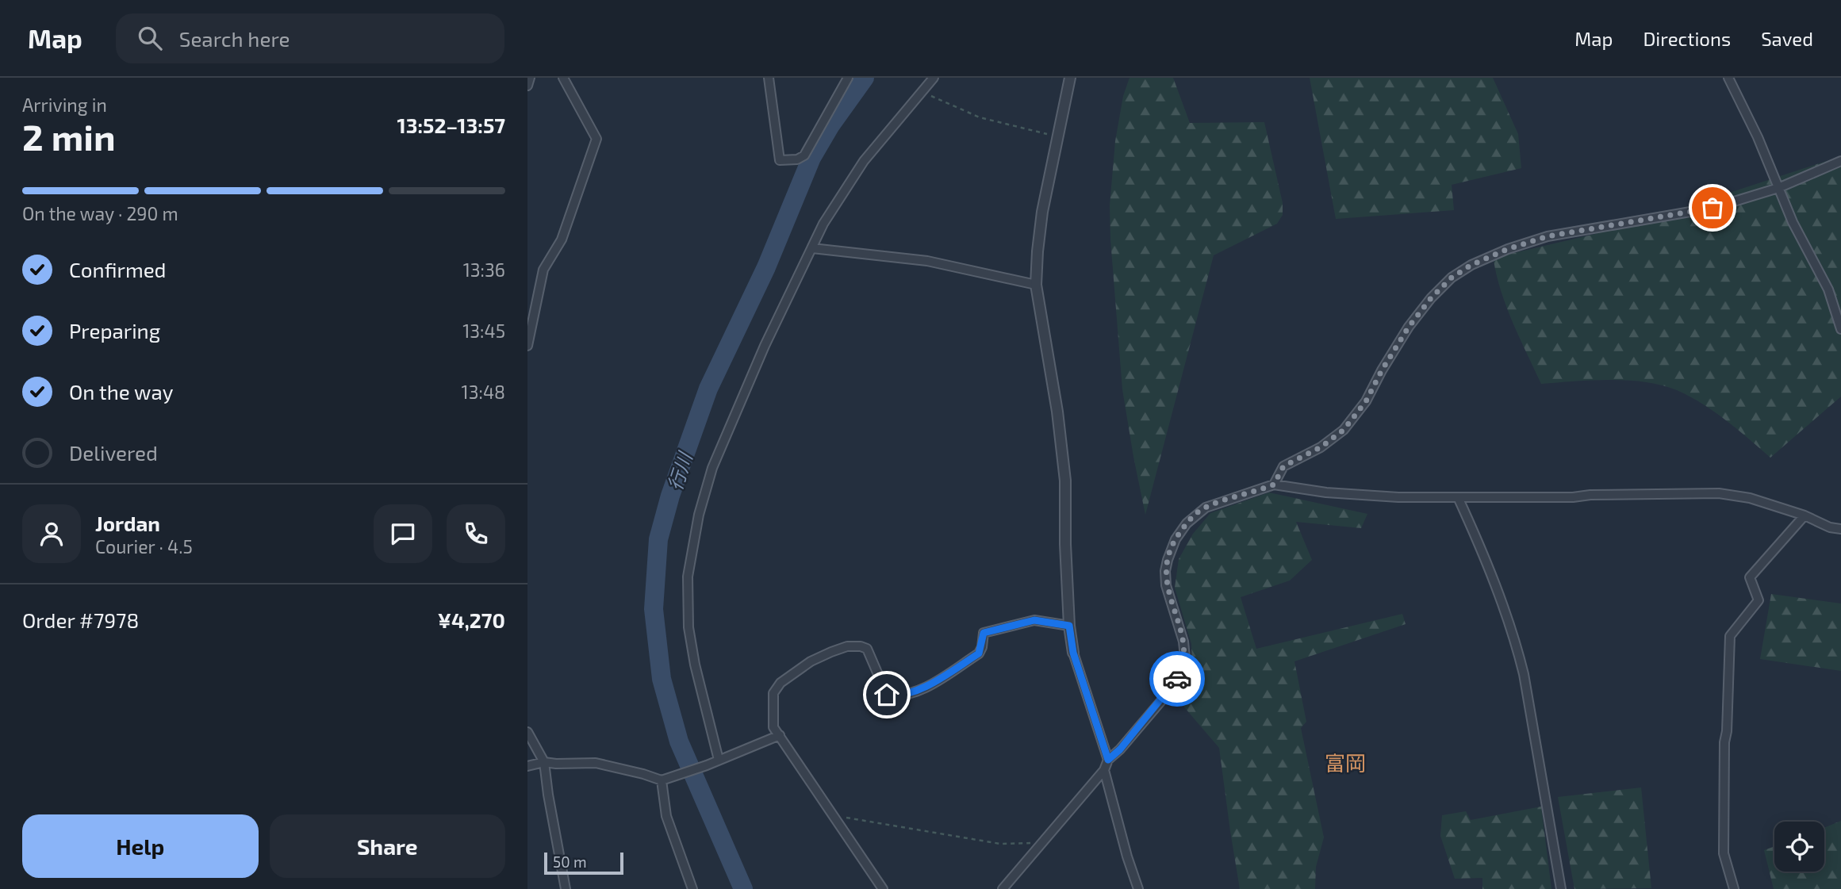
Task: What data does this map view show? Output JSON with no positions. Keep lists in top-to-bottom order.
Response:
{
  "districts": ["富岡"],
  "water": ["行川"],
  "scale_bar": "50 m",
  "page": {
    "header": "Map",
    "search": "Search here",
    "nav": ["Map", "Directions", "Saved"],
    "heading": ["2 min", "Arriving in", "13:52–13:57"],
    "panel": [
      "Jordan",
      "Courier · 4.5",
      "Order #7978",
      "¥4,270"
    ],
    "bar": "On the way · 290 m",
    "list": [
      ["Confirmed", "13:36"],
      ["Preparing", "13:45"],
      ["On the way", "13:48"],
      "Delivered"
    ],
    "buttons": ["Help", "Share"],
    "scale": "50 m"
  }
}
